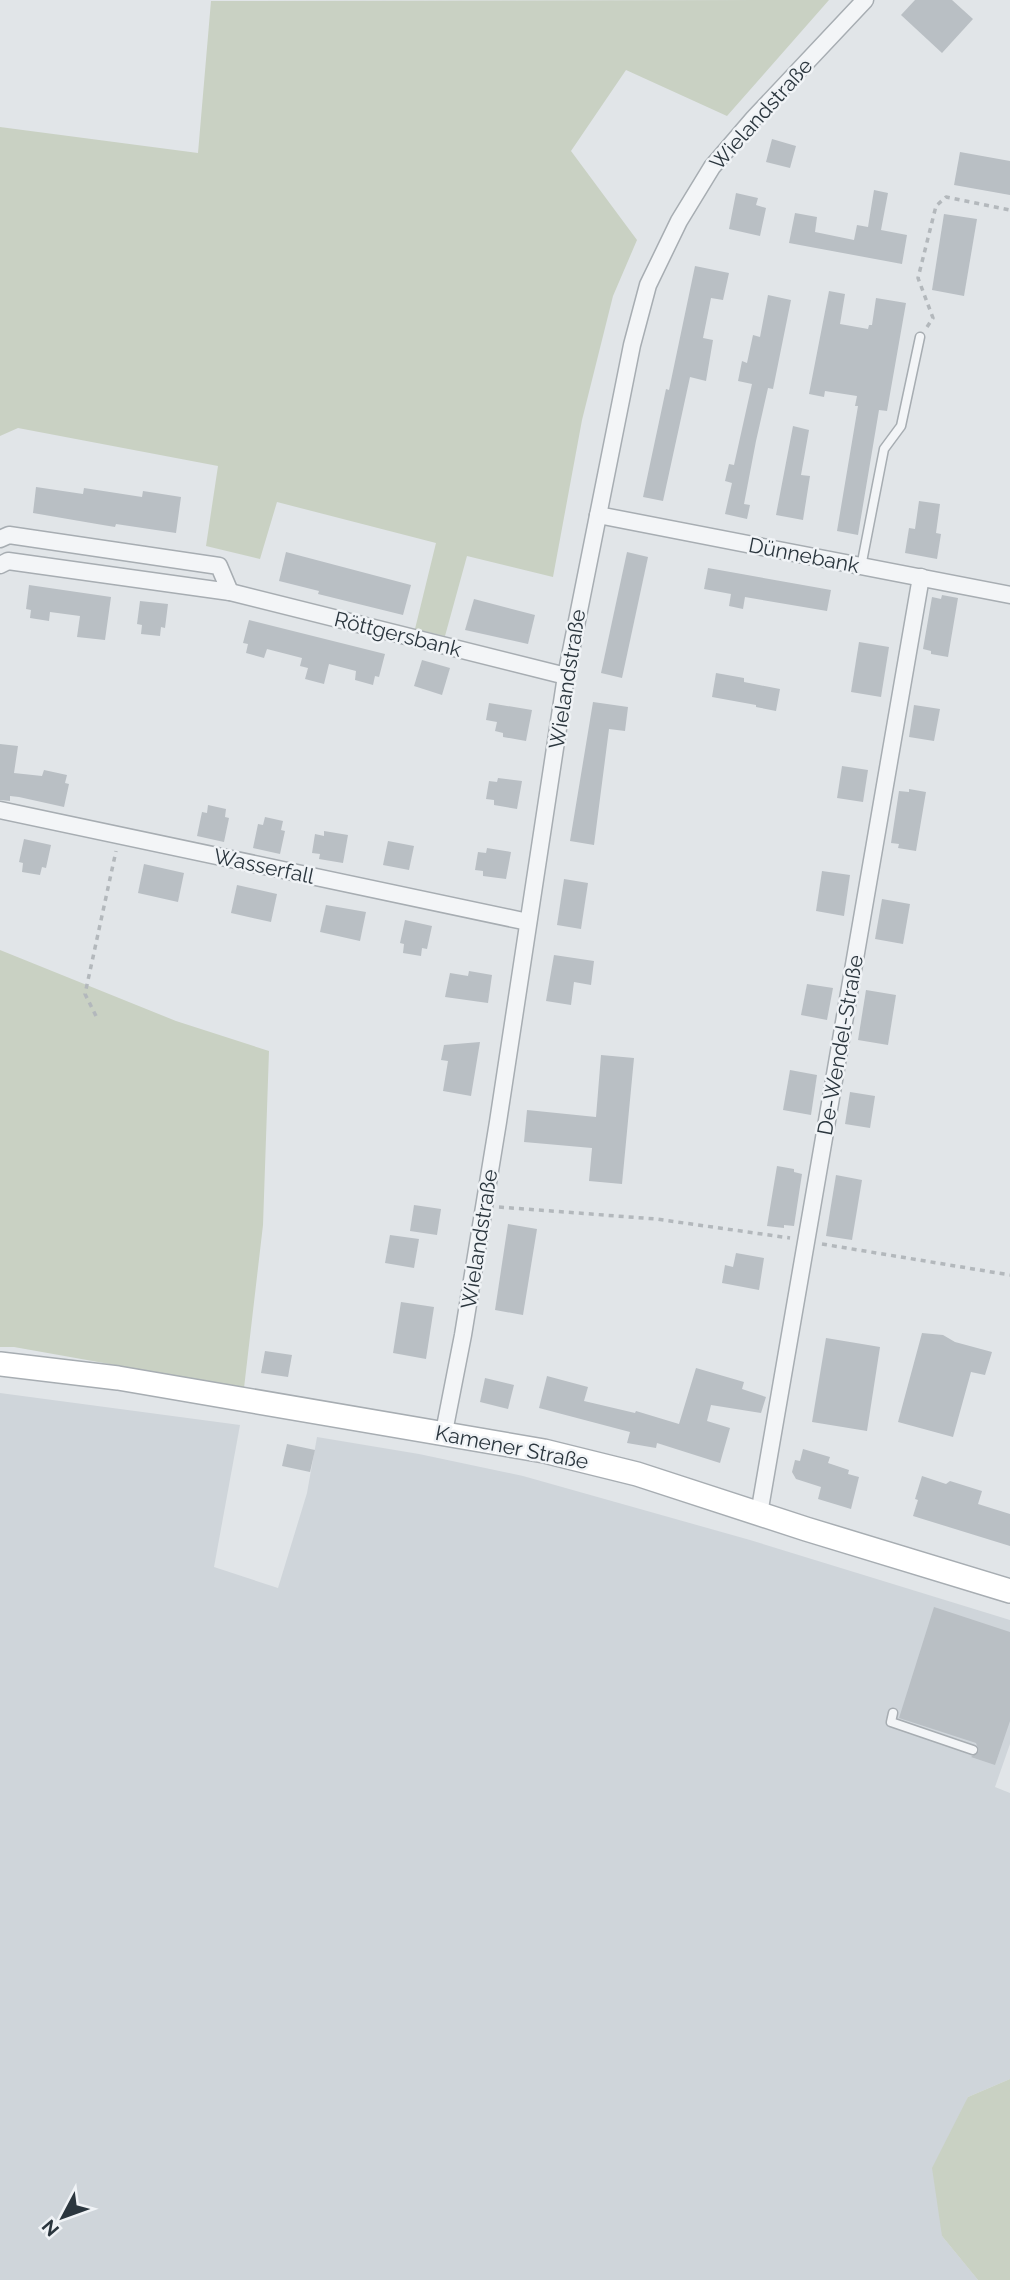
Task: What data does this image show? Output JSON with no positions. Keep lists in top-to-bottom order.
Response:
{
  "streets": {
    "main road": ["Kamener Straße"],
    "street": [
      "Wielandstraße",
      "Dünnebank",
      "Röttgersbank",
      "Wasserfall",
      "De-Wendel-Straße"
    ]
  },
  "crossings": [
    ["Wielandstraße", "Dünnebank"],
    ["Wielandstraße", "Röttgersbank"],
    ["Wielandstraße", "Wasserfall"],
    ["Wielandstraße", "Kamener Straße"],
    ["Dünnebank", "De-Wendel-Straße"],
    ["De-Wendel-Straße", "Kamener Straße"]
  ],
  "north": "bottom left"
}
